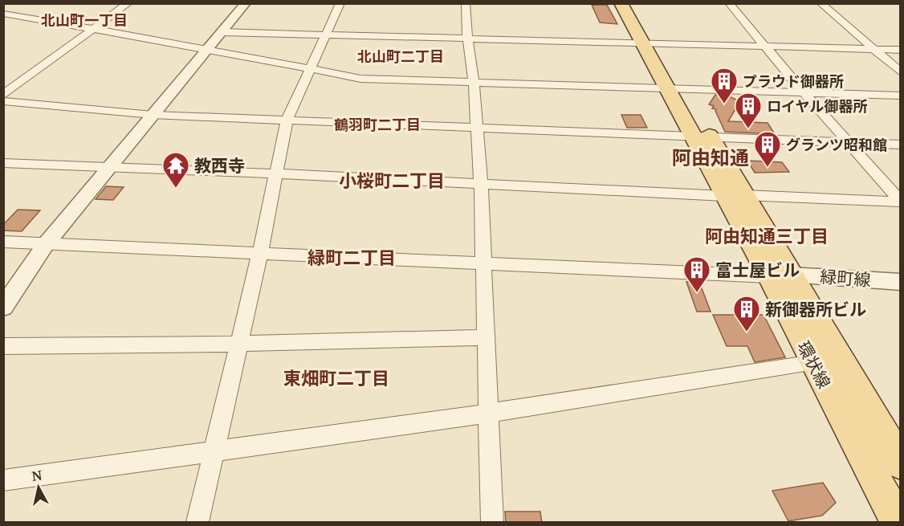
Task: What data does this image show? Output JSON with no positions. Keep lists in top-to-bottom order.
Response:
{
  "streets": {
    "main road": ["環状線"],
    "street": ["緑町線"]
  },
  "crossings": [
    ["緑町線", "環状線"]
  ],
  "districts": [
    "北山町一丁目",
    "北山町二丁目",
    "鶴羽町二丁目",
    "阿由知通",
    "小桜町二丁目",
    "阿由知通三丁目",
    "緑町二丁目",
    "東畑町二丁目"
  ],
  "places": {
    "building": [
      "プラウド御器所",
      "ロイヤル御器所",
      "グランツ昭和館",
      "富士屋ビル",
      "新御器所ビル"
    ],
    "temple": ["教西寺"]
  },
  "north": "top"
}
